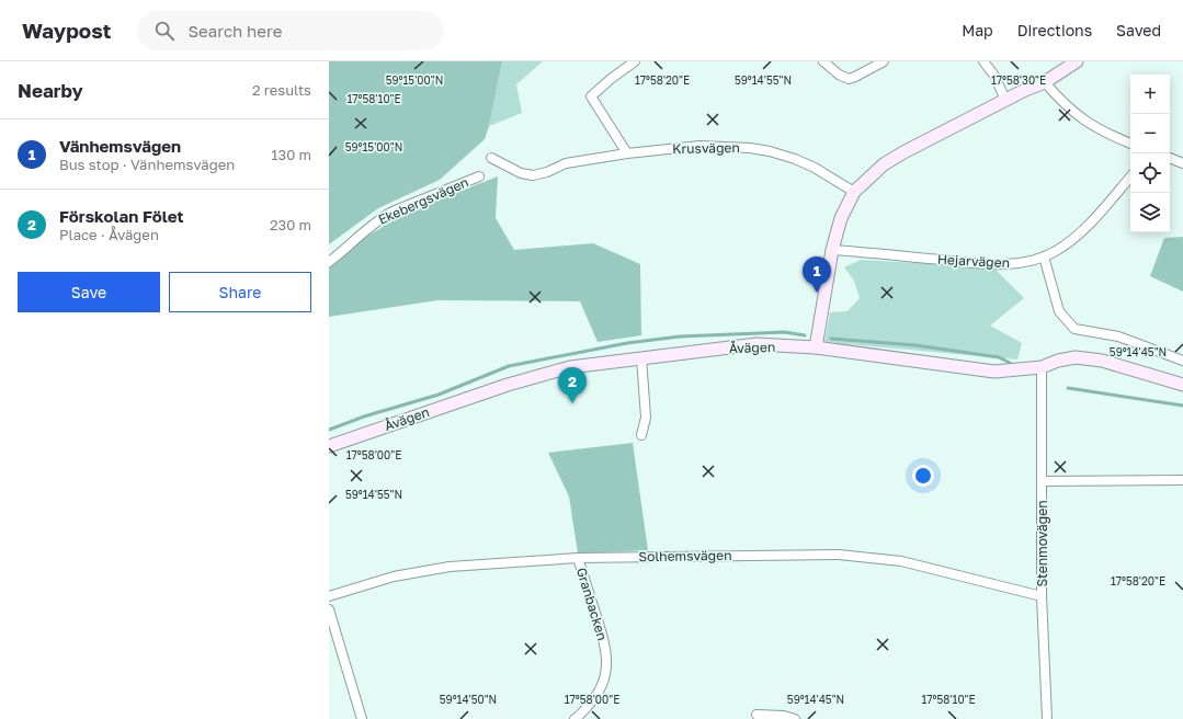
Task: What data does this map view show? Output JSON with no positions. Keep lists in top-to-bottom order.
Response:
{
  "streets": {
    "street": [
      "Krusvägen",
      "Ekebergsvägen",
      "Hejarvägen",
      "Åvägen",
      "Stenmovägen",
      "Solhemsvägen",
      "Granbacken"
    ]
  },
  "crossings": [
    ["Åvägen", "Stenmovägen"],
    ["Stenmovägen", "Solhemsvägen"],
    ["Solhemsvägen", "Granbacken"]
  ],
  "page": {
    "header": "Waypost",
    "search": "Search here",
    "nav": ["Map", "Directions", "Saved"],
    "heading": ["Nearby", "2 results"],
    "map_buttons": ["+", "−"],
    "list": [
      {
        "mark": "1",
        "name": "Vänhemsvägen",
        "note": "Bus stop · Vänhemsvägen",
        "value": "130 m"
      },
      {
        "mark": "2",
        "name": "Förskolan Fölet",
        "note": "Place · Åvägen",
        "value": "230 m"
      }
    ],
    "pins": ["1", "2"],
    "buttons": ["Save", "Share"]
  },
  "coordinates": [
    "17°58'30\"E",
    "59°15'00\"N",
    "17°58'20\"E",
    "59°14'55\"N",
    "17°58'10\"E",
    "59°14'45\"N",
    "17°58'00\"E",
    "59°14'50\"N"
  ]
}
